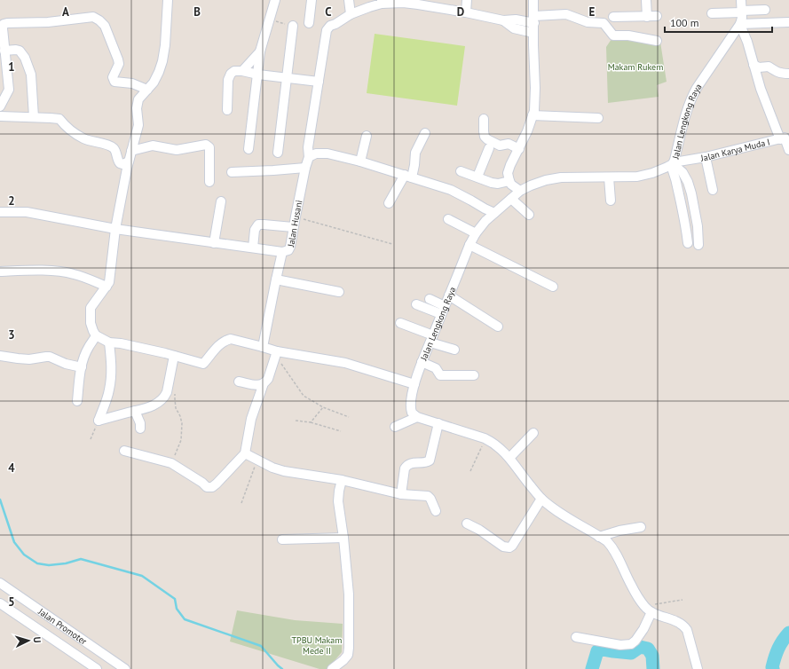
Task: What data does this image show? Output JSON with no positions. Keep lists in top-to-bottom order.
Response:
{
  "streets": {
    "street": [
      "Jalan Lengkong Raya",
      "Jalan Karya Muda I",
      "Jalan Husani",
      "Jalan Promoter"
    ]
  },
  "crossings": [
    ["Jalan Lengkong Raya", "Jalan Karya Muda I"]
  ],
  "parks": ["Makam Rukem", "TPBU Makam Mede II"],
  "scale_bar": "100 m",
  "north": "right",
  "grid": {
    "columns": [
      "A",
      "B",
      "C",
      "D",
      "E"
    ],
    "rows": [
      "1",
      "2",
      "3",
      "4",
      "5"
    ]
  }
}
